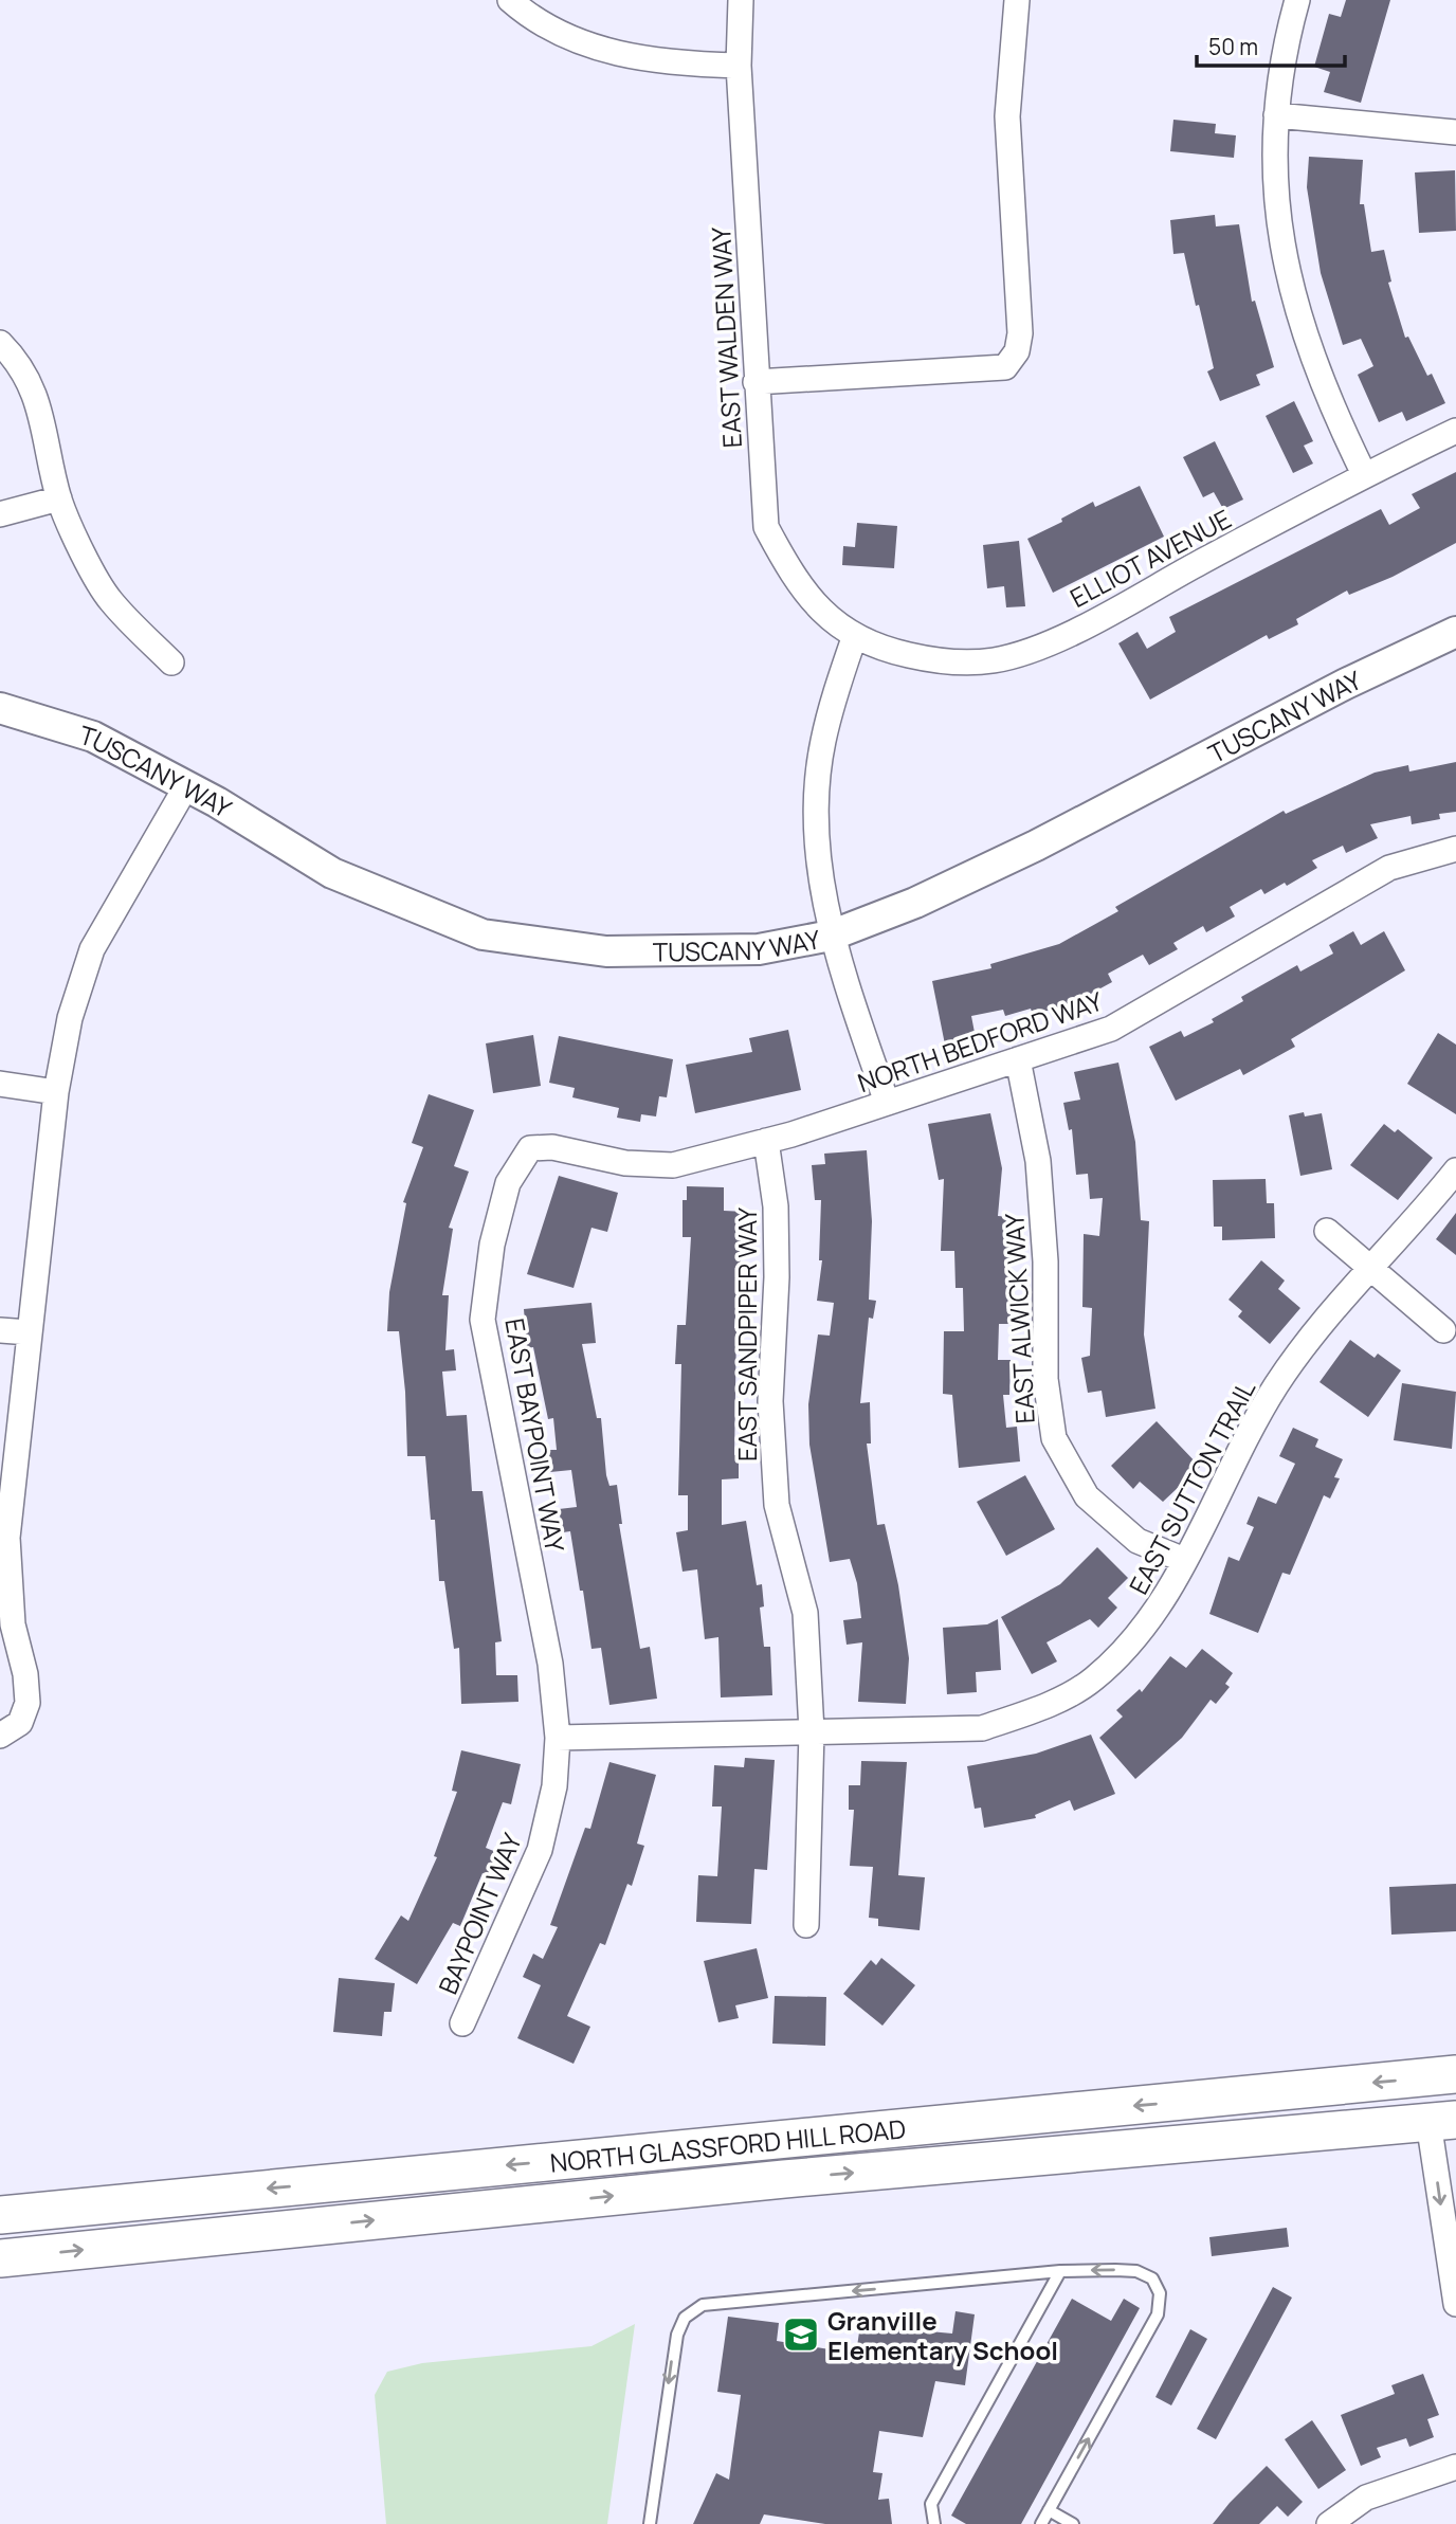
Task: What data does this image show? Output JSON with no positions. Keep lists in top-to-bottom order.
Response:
{
  "streets": {
    "main road": ["NORTH GLASSFORD HILL ROAD"],
    "street": [
      "EAST WALDEN WAY",
      "ELLIOT AVENUE",
      "TUSCANY WAY",
      "NORTH BEDFORD WAY",
      "EAST ALWICK WAY",
      "EAST SANDPIPER WAY",
      "EAST BAYPOINT WAY",
      "EAST SUTTON TRAIL",
      "BAYPOINT WAY"
    ]
  },
  "crossings": [
    ["EAST WALDEN WAY", "ELLIOT AVENUE"],
    ["NORTH BEDFORD WAY", "EAST ALWICK WAY"],
    ["NORTH BEDFORD WAY", "EAST SANDPIPER WAY"],
    ["NORTH BEDFORD WAY", "EAST BAYPOINT WAY"],
    ["EAST ALWICK WAY", "EAST SUTTON TRAIL"],
    ["EAST SANDPIPER WAY", "EAST SUTTON TRAIL"],
    ["EAST BAYPOINT WAY", "EAST SUTTON TRAIL"],
    ["EAST BAYPOINT WAY", "BAYPOINT WAY"],
    ["EAST SUTTON TRAIL", "BAYPOINT WAY"]
  ],
  "places": {
    "school or university": ["Granville Elementary School"]
  },
  "scale_bar": "50 m"
}
